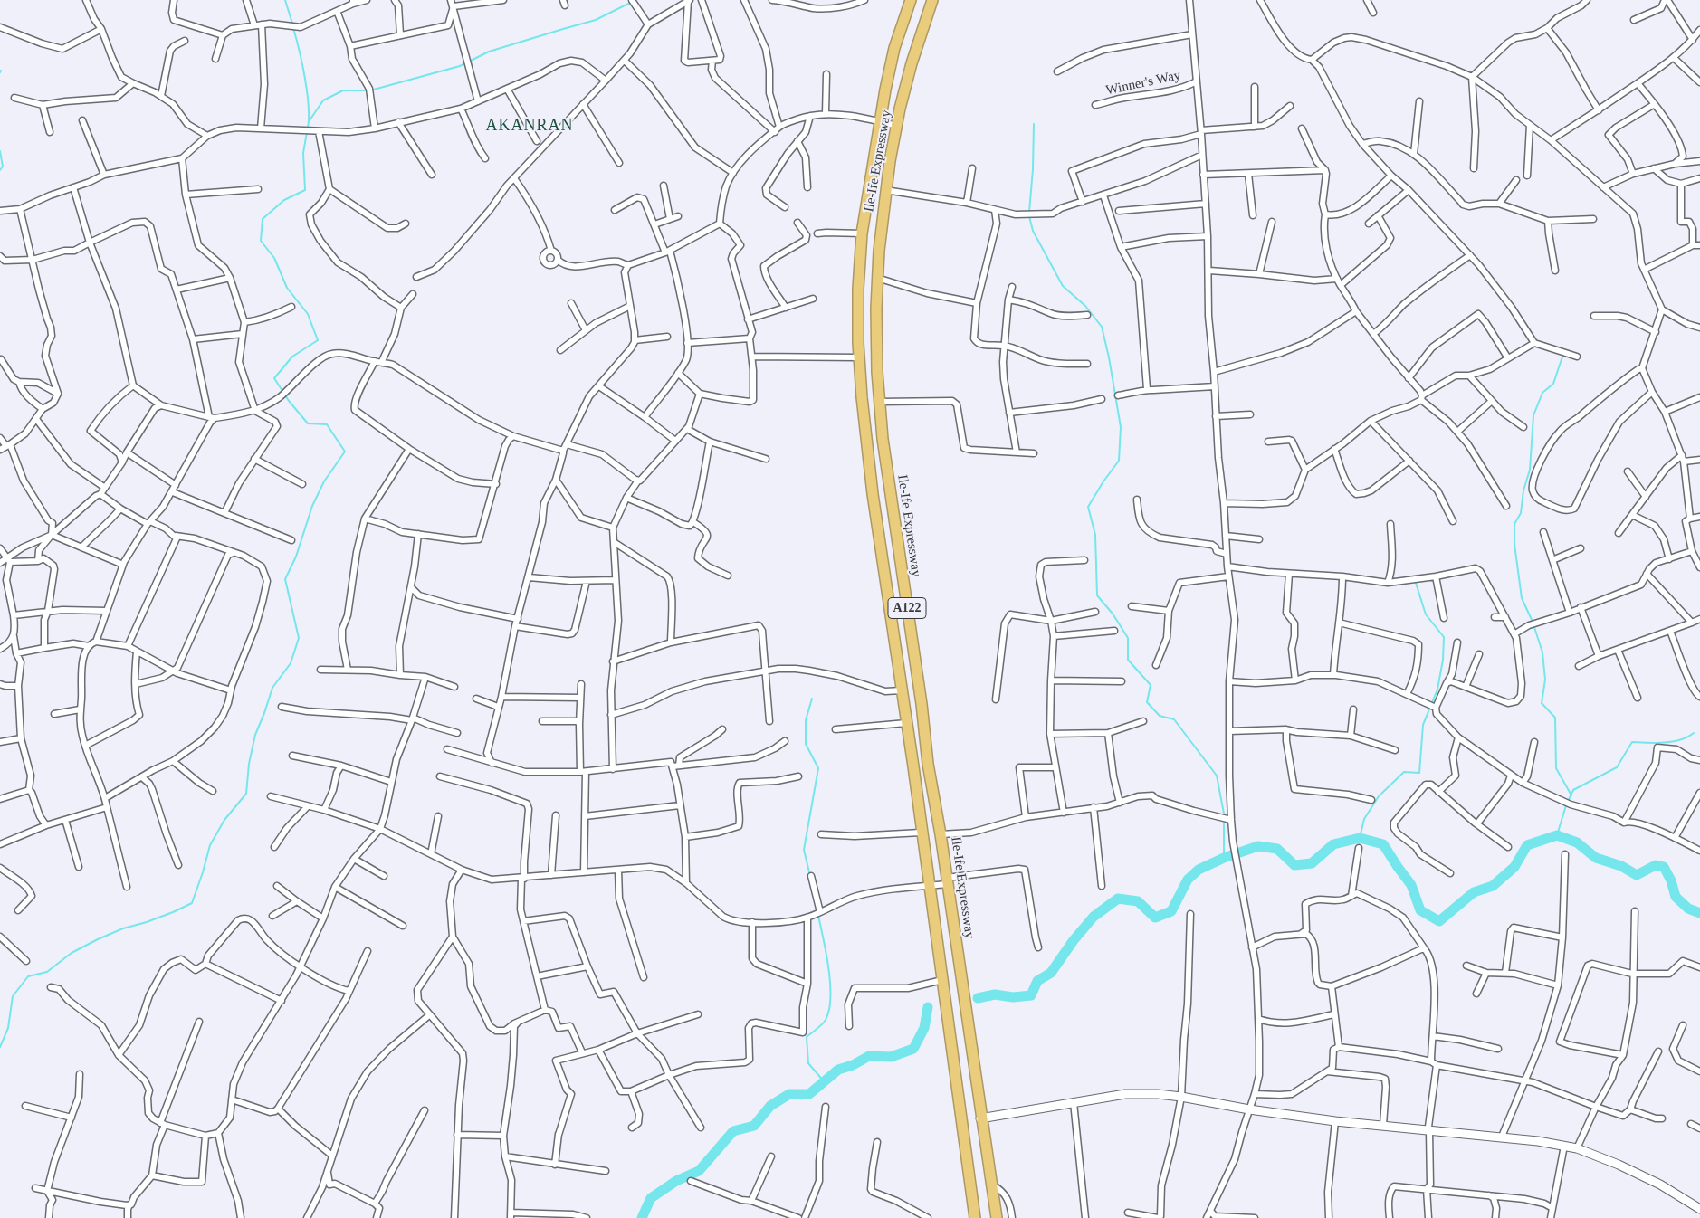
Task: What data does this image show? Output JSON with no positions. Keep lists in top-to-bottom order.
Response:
{
  "streets": {
    "highway": ["Ile-Ife Expressway", "A122"],
    "street": ["Winner's Way"]
  },
  "districts": ["AKANRAN"]
}
